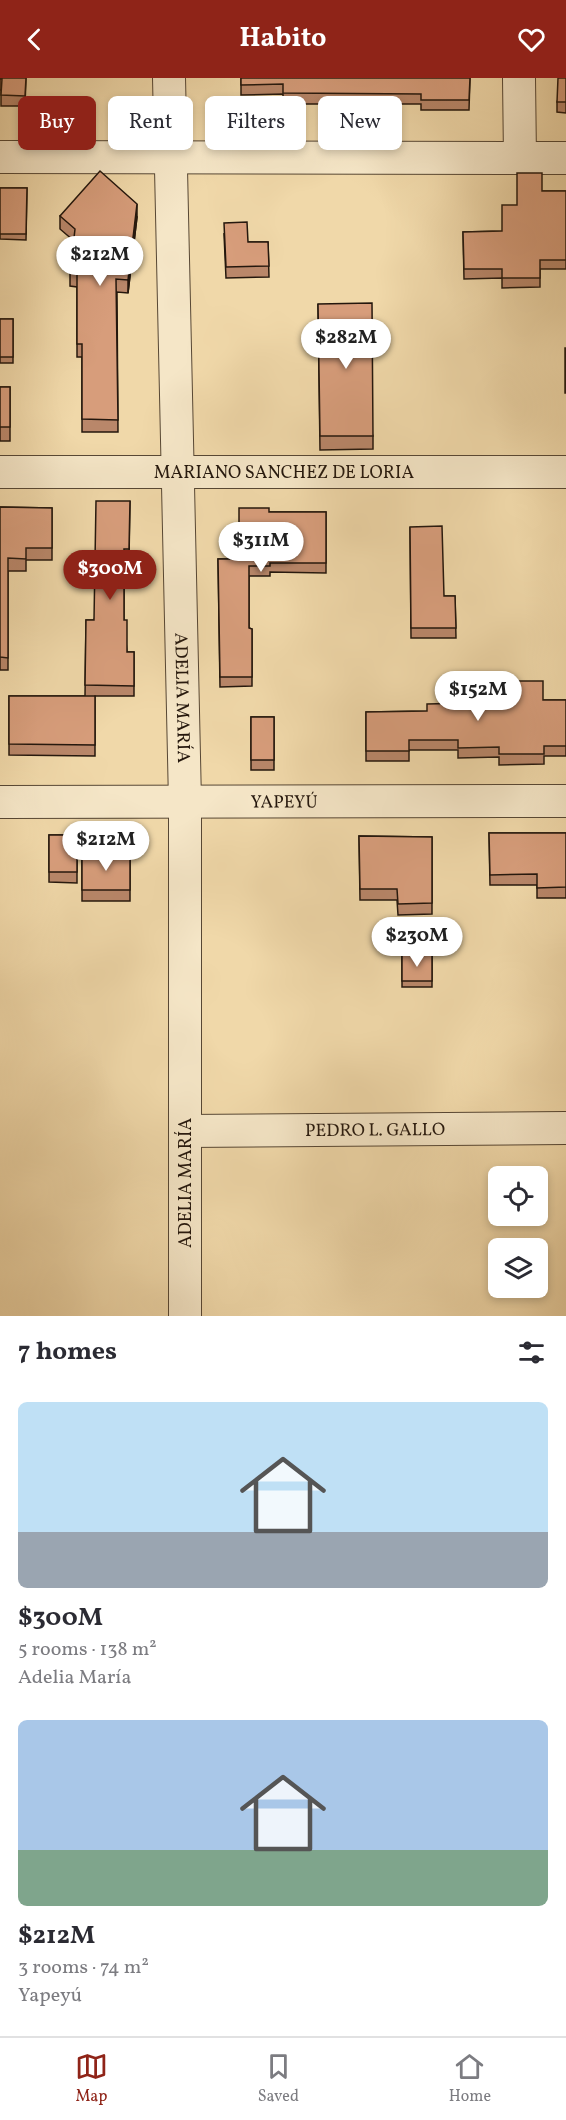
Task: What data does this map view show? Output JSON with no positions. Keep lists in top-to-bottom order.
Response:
{
  "streets": {
    "street": [
      "MARIANO SANCHEZ DE LORIA",
      "ADELIA MARÍA",
      "YAPEYÚ",
      "PEDRO L. GALLO"
    ]
  },
  "crossings": [
    ["MARIANO SANCHEZ DE LORIA", "ADELIA MARÍA"],
    ["ADELIA MARÍA", "YAPEYÚ"],
    ["ADELIA MARÍA", "PEDRO L. GALLO"]
  ],
  "page": {
    "header": "Habito",
    "chip": [
      "Buy",
      "Rent",
      "Filters",
      "New"
    ],
    "price": [
      "$212M",
      "$282M",
      "$311M",
      "$300M",
      "$152M",
      "$212M",
      "$230M"
    ],
    "heading": "7 homes",
    "list": [
      {
        "name": "$300M",
        "note": "5 rooms · 138 m² · Adelia María"
      },
      {
        "name": "$212M",
        "note": "3 rooms · 74 m² · Yapeyú"
      }
    ],
    "tabs": ["Map", "Saved", "Home"]
  }
}
